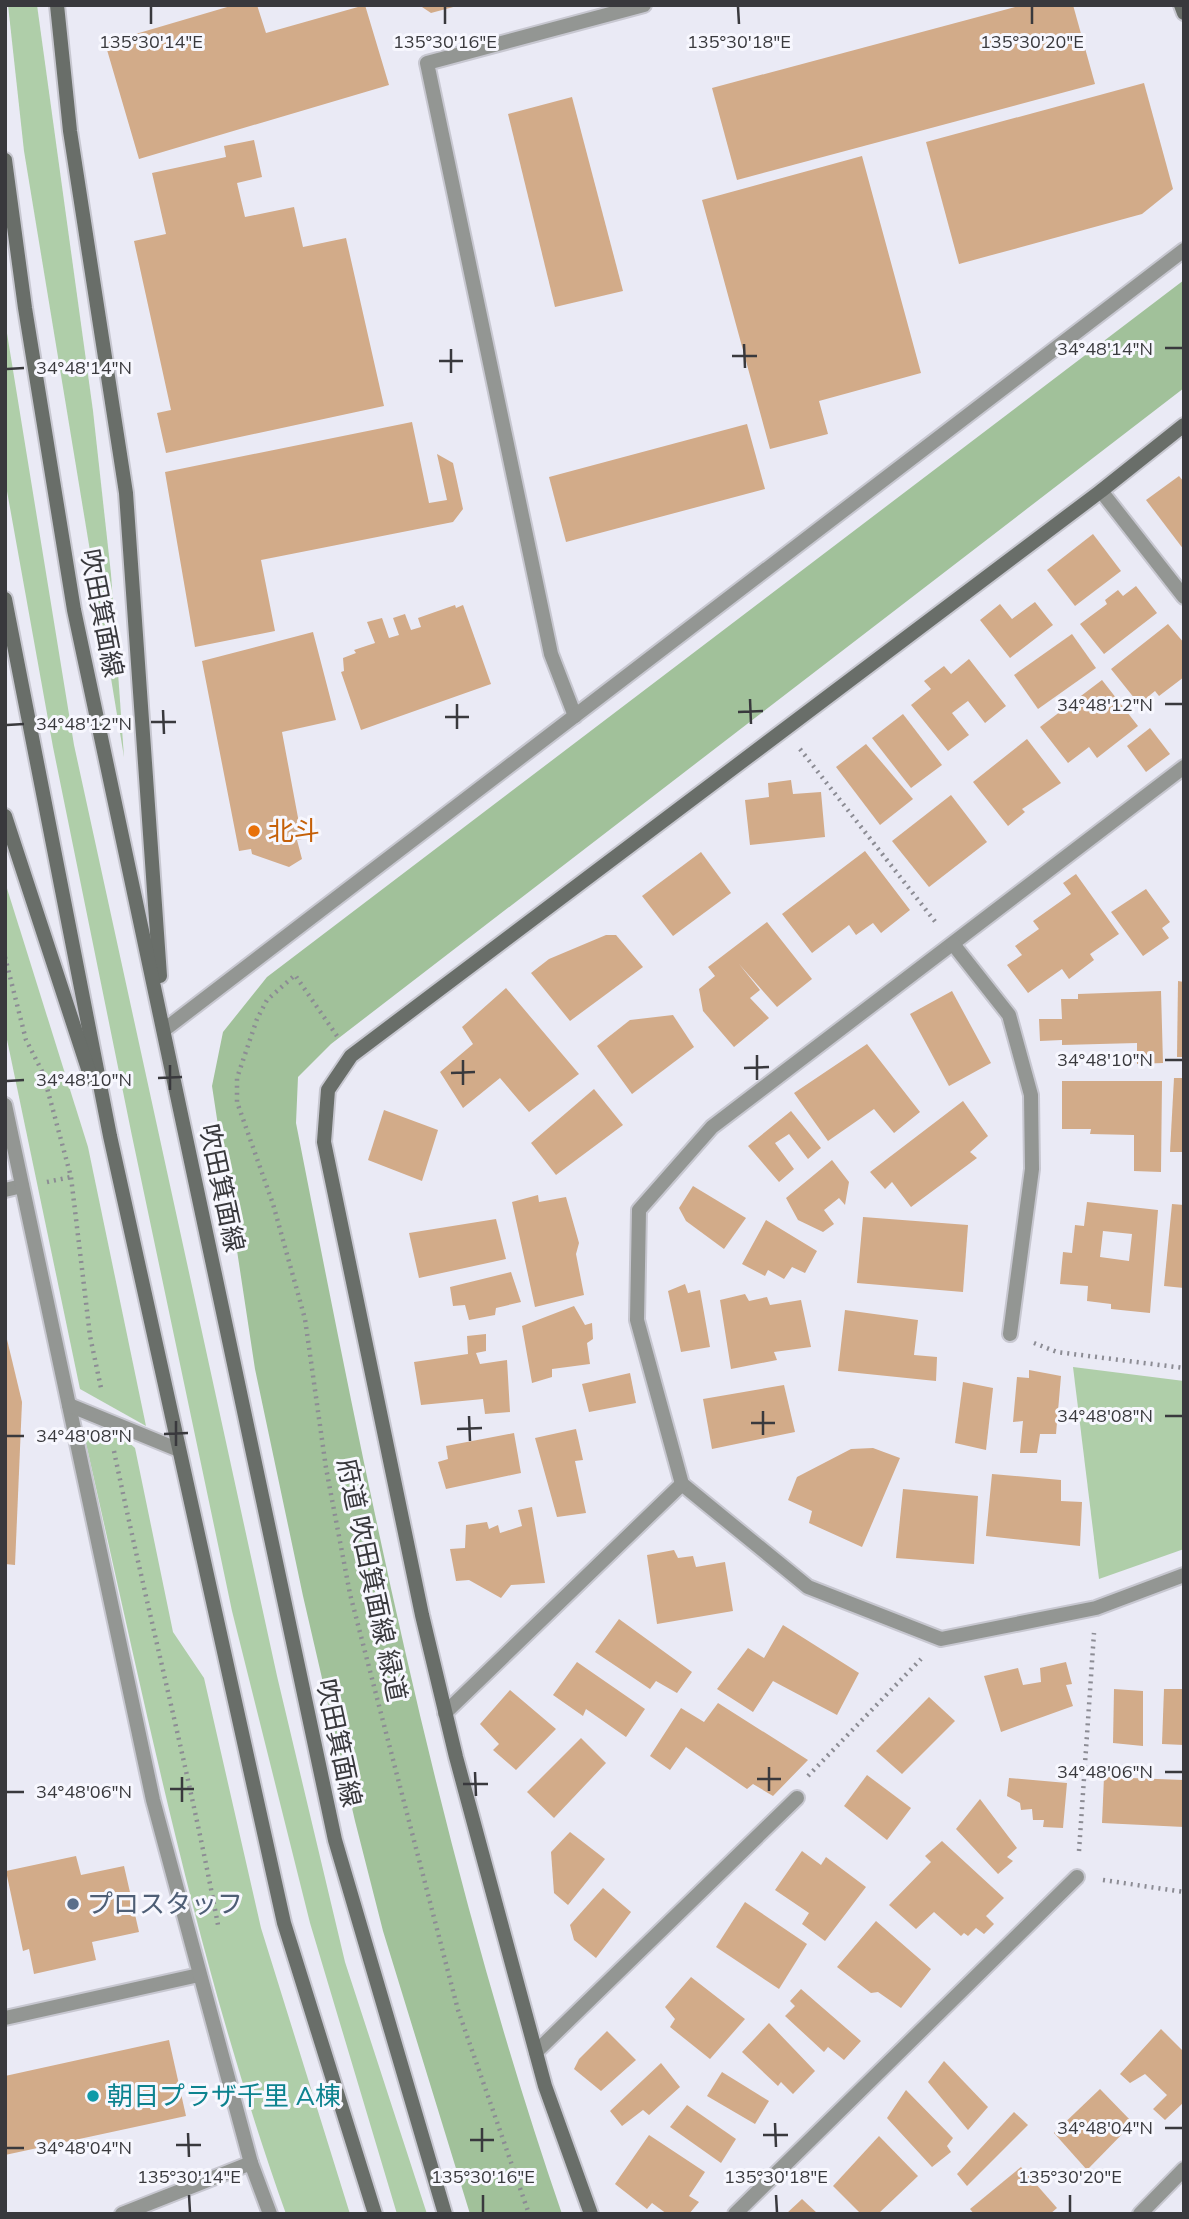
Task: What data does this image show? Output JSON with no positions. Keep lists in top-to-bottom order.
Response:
{
  "streets": {
    "main road": ["吹田箕面線"],
    "path": ["府道 吹田箕面線 緑道"]
  },
  "places": ["北斗", "プロスタッフ", "朝日プラザ千里 A棟"],
  "coordinates": [
    "135°30'14\"E",
    "135°30'16\"E",
    "135°30'18\"E",
    "135°30'20\"E",
    "34°48'14\"N",
    "34°48'12\"N",
    "34°48'10\"N",
    "34°48'08\"N",
    "34°48'06\"N",
    "34°48'04\"N"
  ]
}
